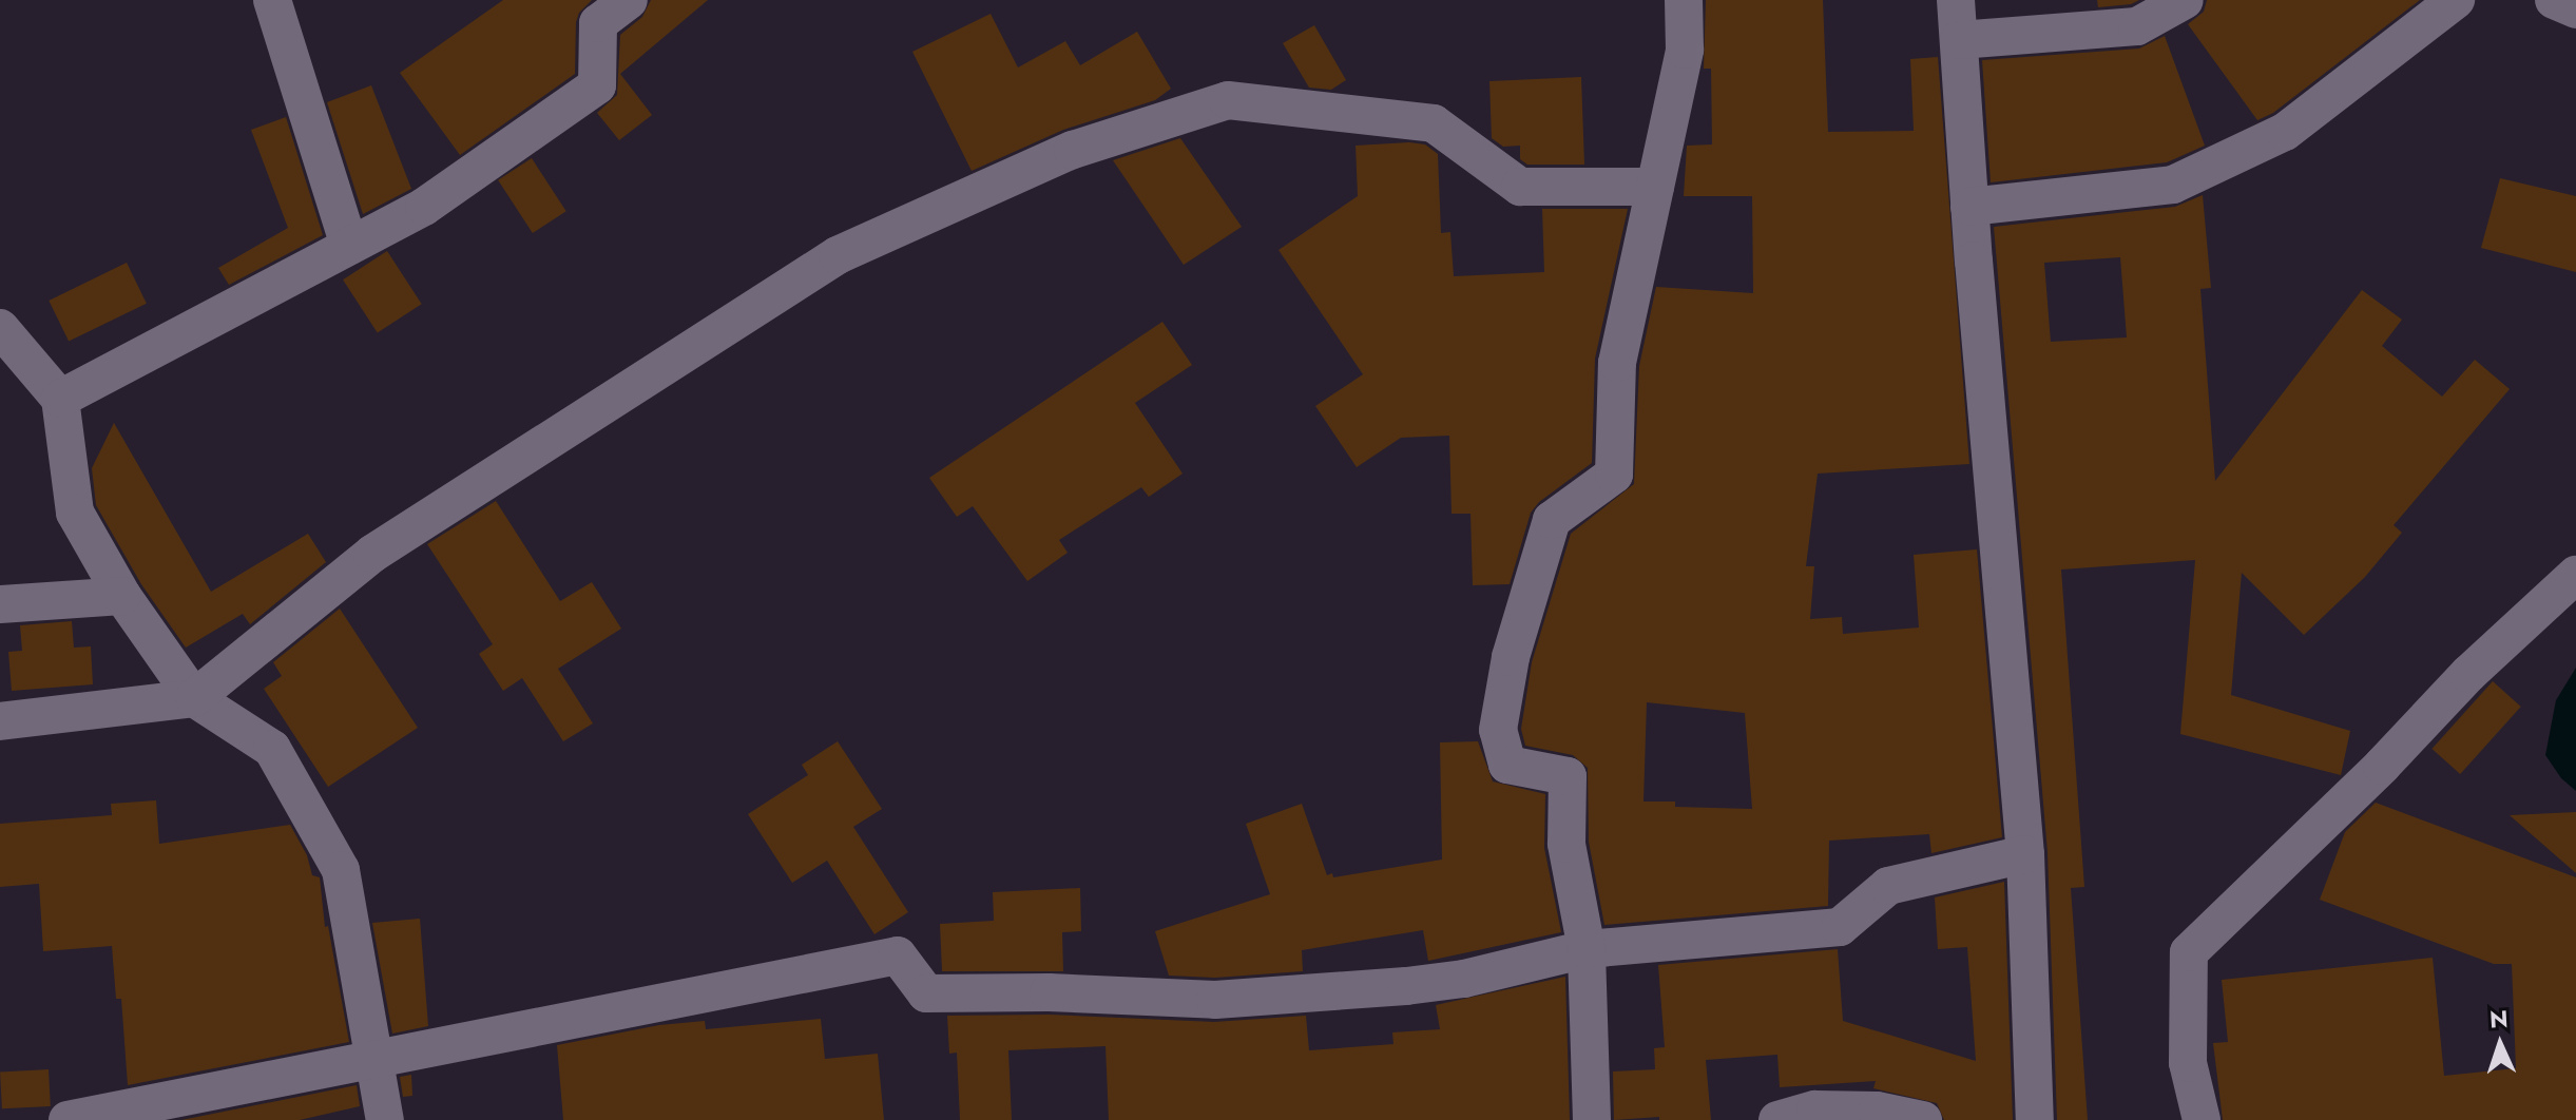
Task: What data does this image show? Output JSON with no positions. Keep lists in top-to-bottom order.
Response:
{
  "north": "top"
}
